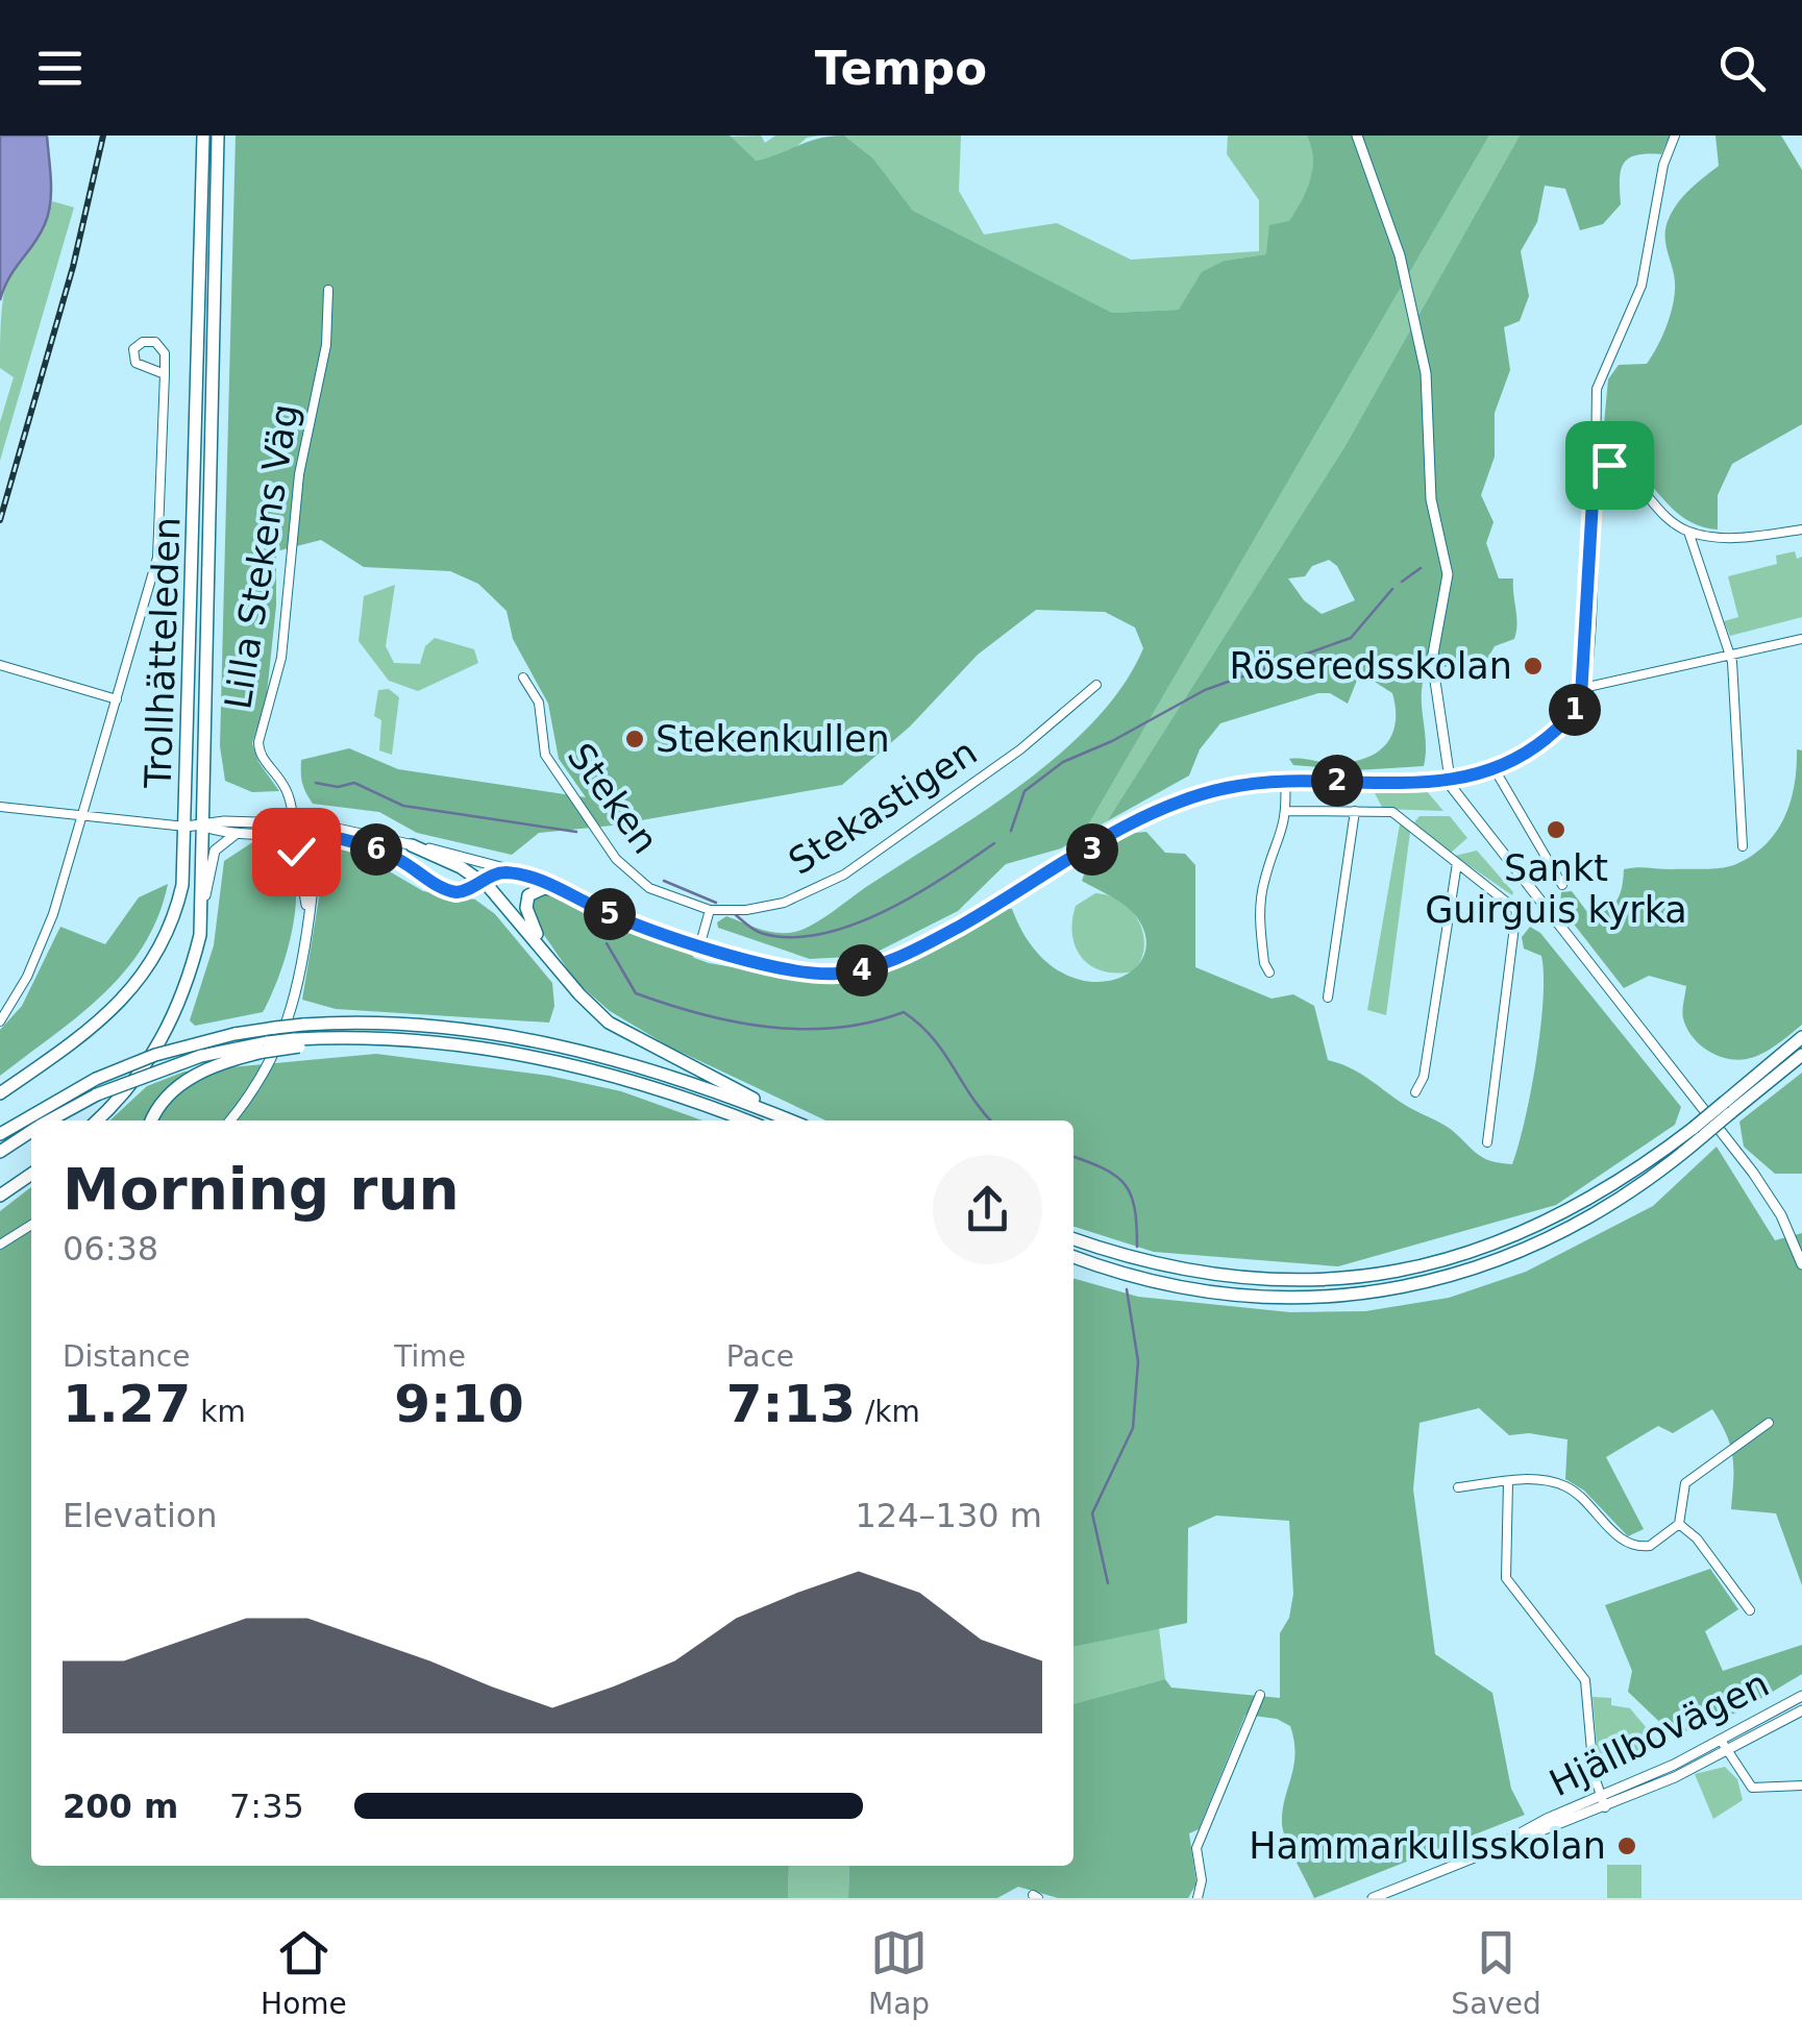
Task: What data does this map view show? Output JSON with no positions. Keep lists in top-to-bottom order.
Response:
{
  "streets": {
    "highway": ["Trollhätteleden"],
    "street": [
      "Lilla Stekens Väg",
      "Steken",
      "Stekastigen",
      "Hjällbovägen"
    ]
  },
  "crossings": [
    ["Steken", "Stekastigen"]
  ],
  "places": [
    "Röseredsskolan",
    "Stekenkullen",
    "Sankt Guirguis kyrka",
    "Hammarkullsskolan"
  ],
  "page": {
    "header": "Tempo",
    "pins": [
      "1",
      "2",
      "3",
      "6",
      "5",
      "4"
    ],
    "heading": ["Morning run", "06:38"],
    "stats": [
      ["Distance", "1.27 km"],
      ["Time", "9:10"],
      ["Pace", "7:13 /km"]
    ],
    "chart": ["Elevation", "124–130 m"],
    "list": [
      {
        "name": "200 m",
        "note": "7:35"
      }
    ],
    "tabs": ["Home", "Map", "Saved"]
  }
}
